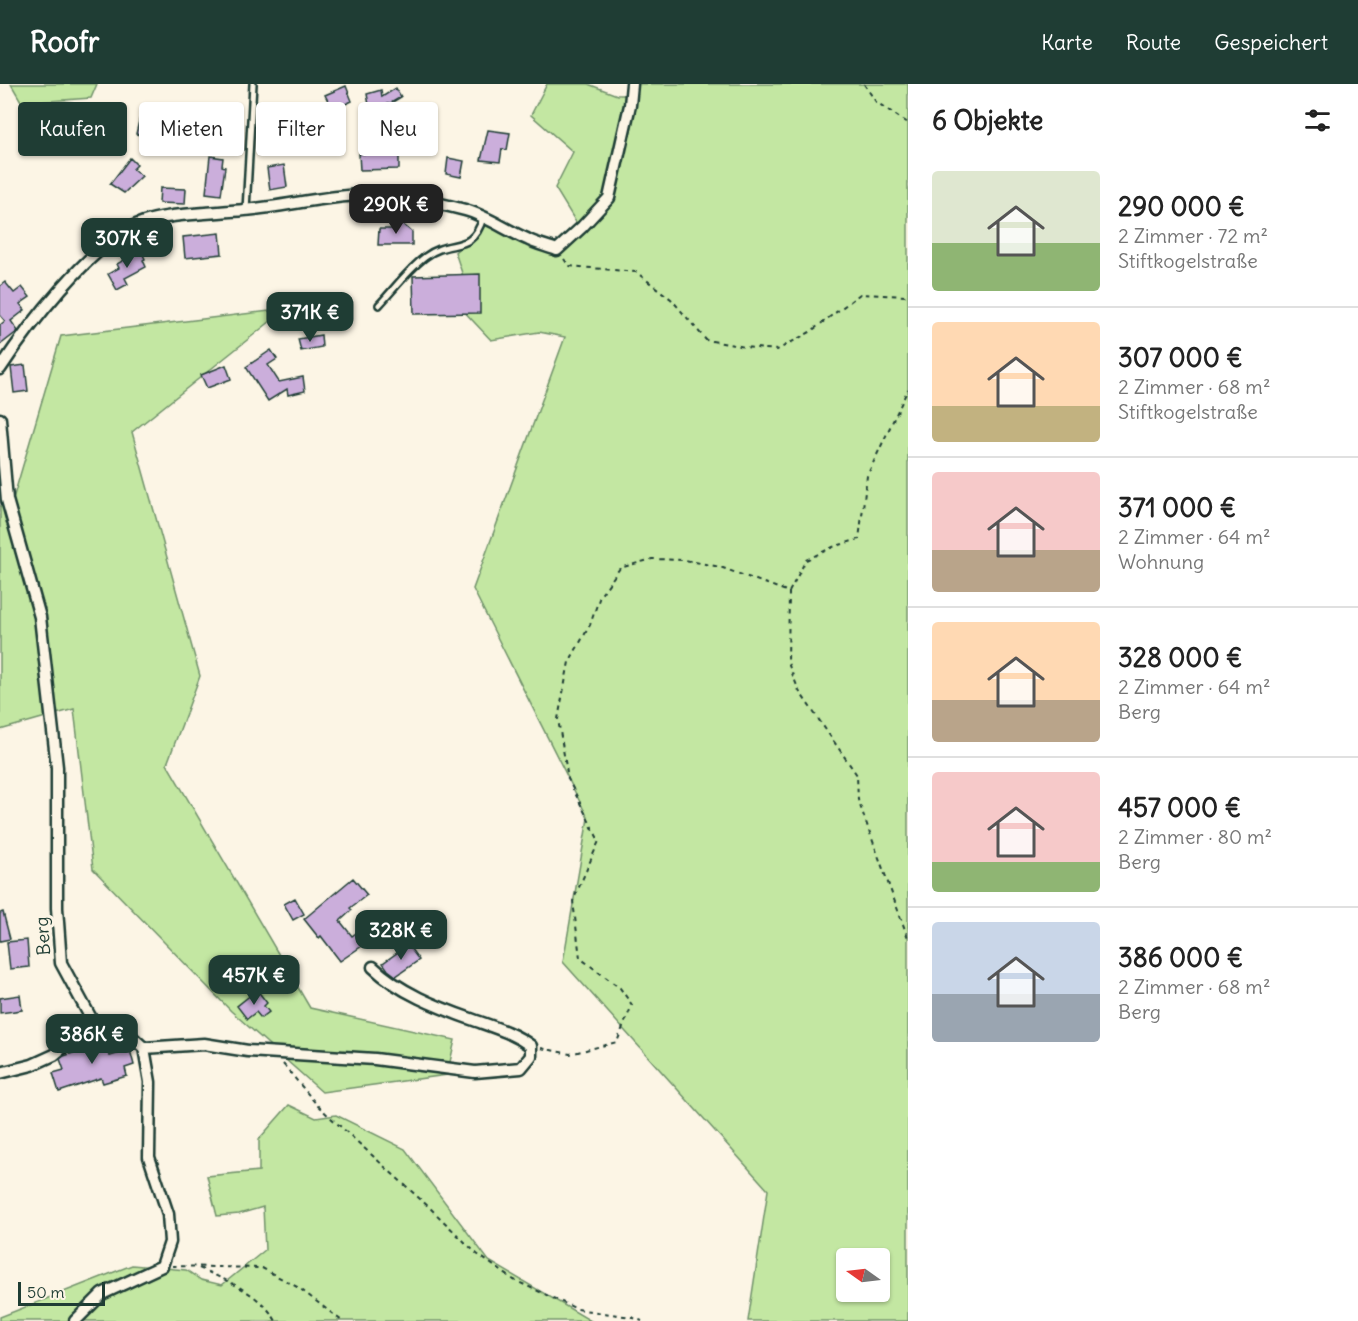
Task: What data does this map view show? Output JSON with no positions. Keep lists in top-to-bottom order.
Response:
{
  "streets": {
    "street": ["Berg"]
  },
  "scale_bar": "50 m",
  "north": "left",
  "page": {
    "header": "Roofr",
    "nav": ["Karte", "Route", "Gespeichert"],
    "heading": "6 Objekte",
    "chip": [
      "Kaufen",
      "Mieten",
      "Filter",
      "Neu"
    ],
    "list": [
      {
        "name": "290 000 €",
        "note": "2 Zimmer · 72 m² · Stiftkogelstraße"
      },
      {
        "name": "307 000 €",
        "note": "2 Zimmer · 68 m² · Stiftkogelstraße"
      },
      {
        "name": "371 000 €",
        "note": "2 Zimmer · 64 m² · Wohnung"
      },
      {
        "name": "328 000 €",
        "note": "2 Zimmer · 64 m² · Berg"
      },
      {
        "name": "457 000 €",
        "note": "2 Zimmer · 80 m² · Berg"
      },
      {
        "name": "386 000 €",
        "note": "2 Zimmer · 68 m² · Berg"
      }
    ],
    "price": [
      "290K €",
      "307K €",
      "371K €",
      "328K €",
      "457K €",
      "386K €"
    ],
    "scale": "50 m"
  }
}
